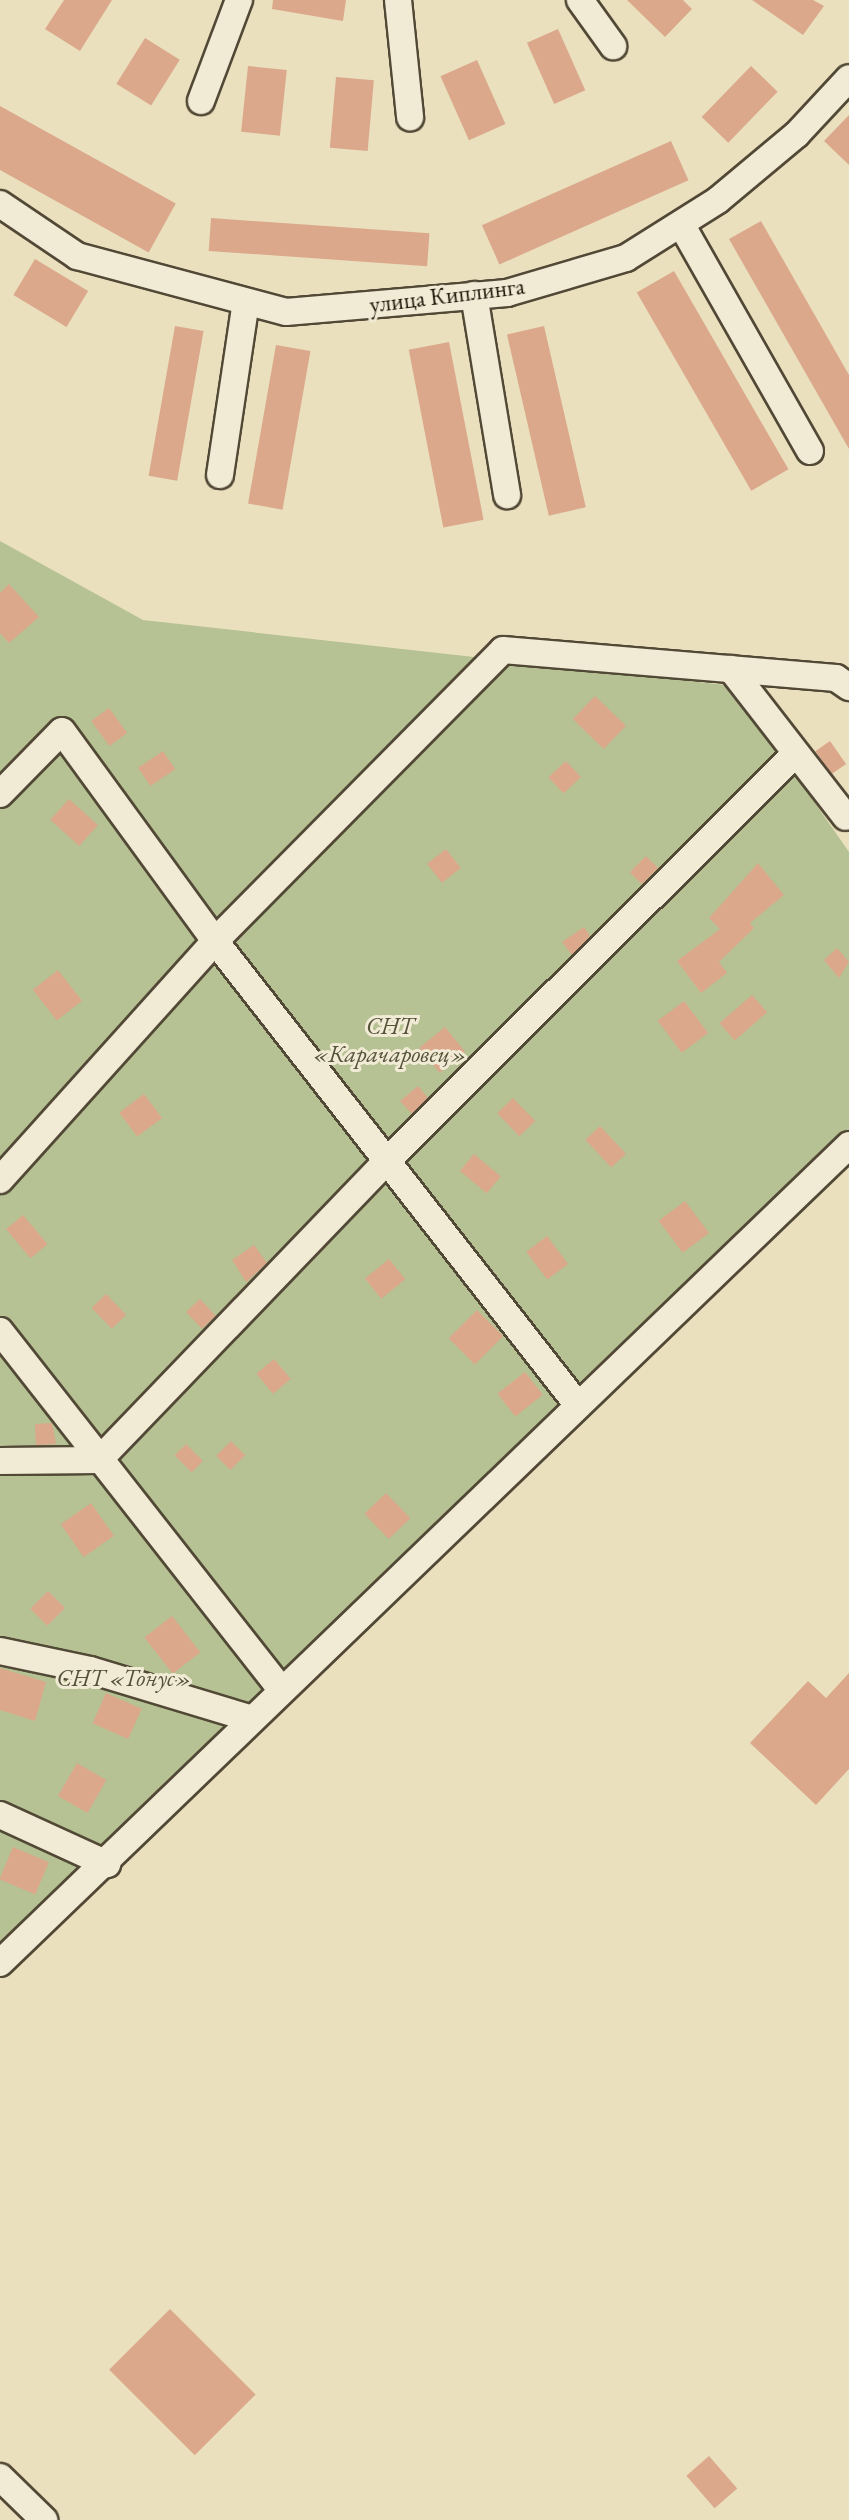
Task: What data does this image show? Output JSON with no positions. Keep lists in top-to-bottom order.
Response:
{
  "streets": {
    "street": ["улица Киплинга"]
  },
  "parks": ["СНТ «Карачаровец»", "СНТ «Тонус»"]
}
